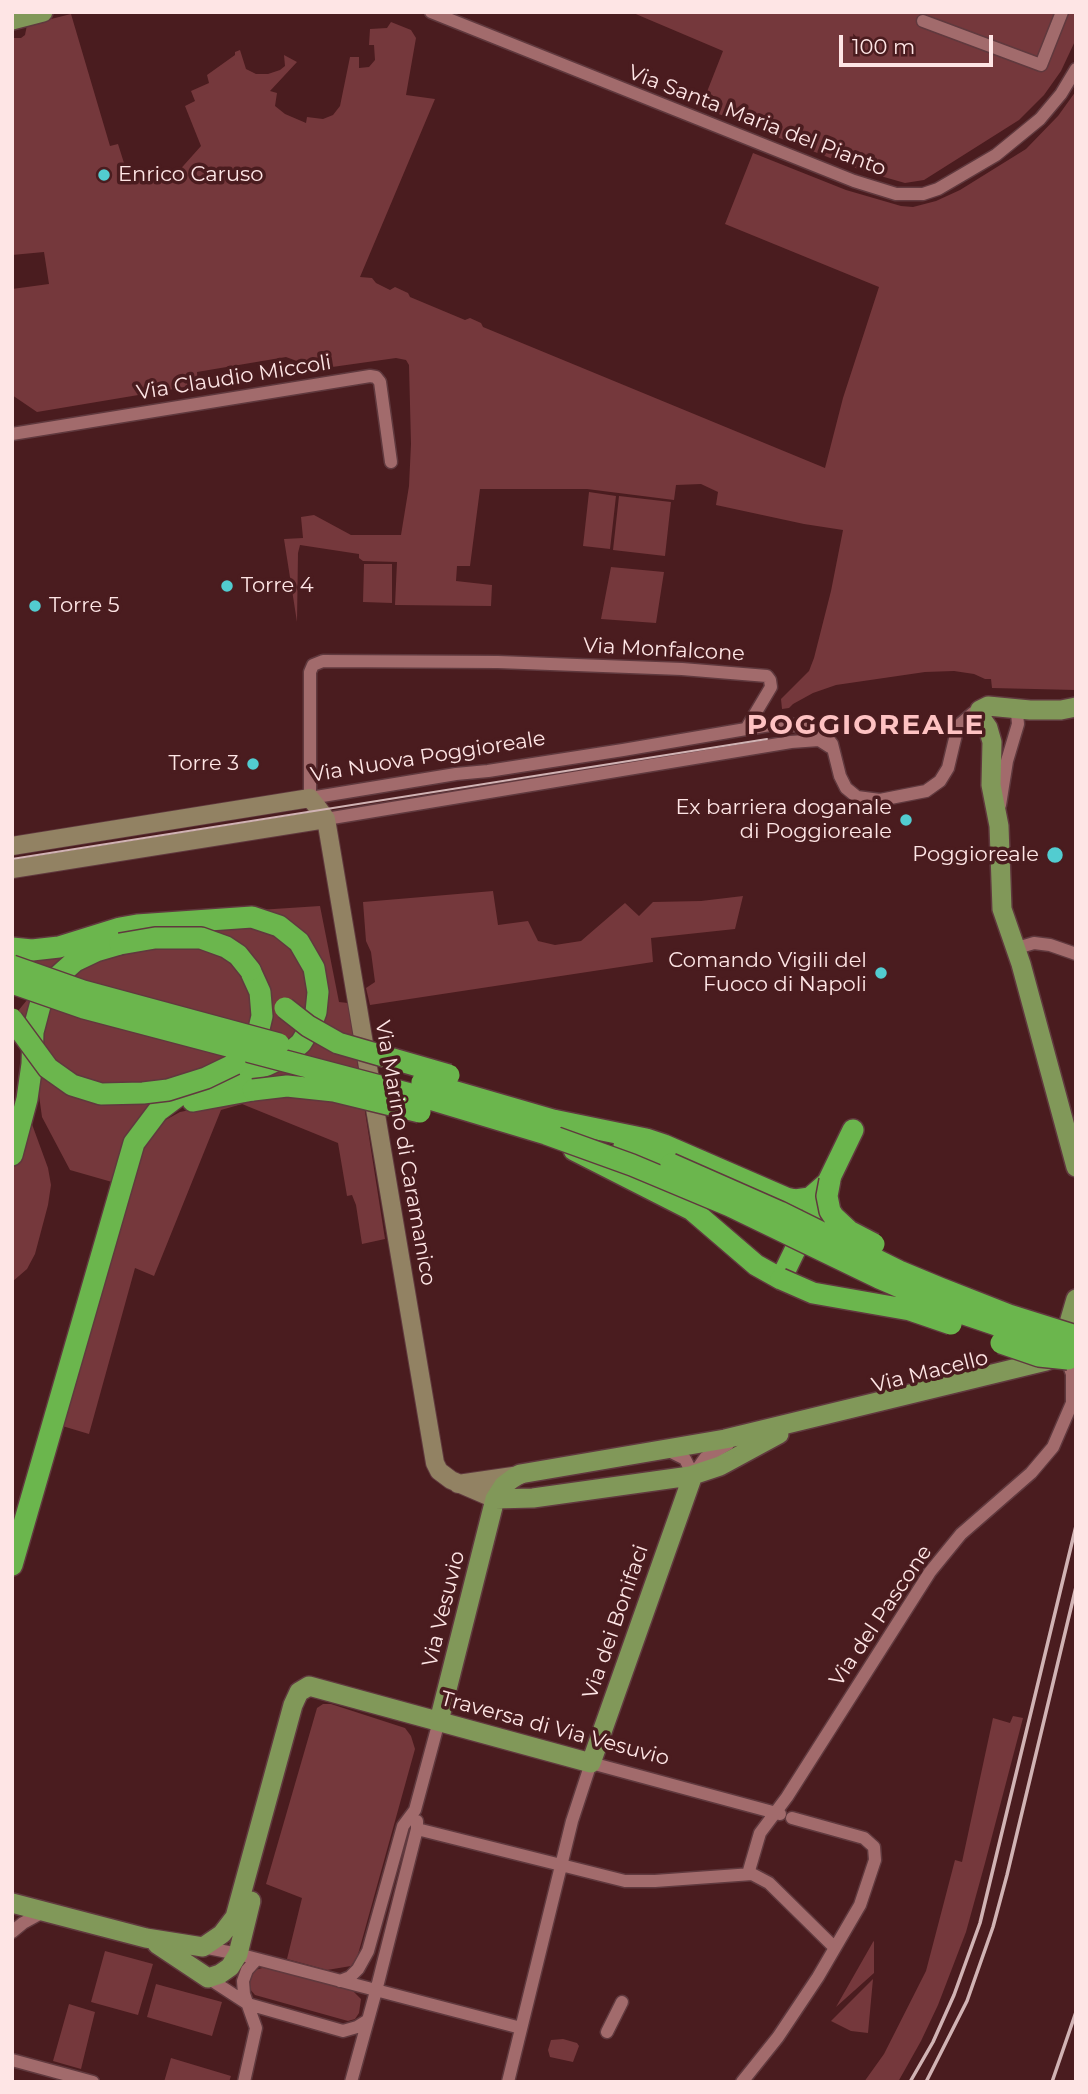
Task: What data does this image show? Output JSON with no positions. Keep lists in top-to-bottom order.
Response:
{
  "streets": {
    "main road": [
      "Via Nuova Poggioreale",
      "Via Marino di Caramanico",
      "Via Macello",
      "Via Vesuvio",
      "Via dei Bonifaci",
      "Traversa di Via Vesuvio"
    ],
    "street": [
      "Via Santa Maria del Pianto",
      "Via Claudio Miccoli",
      "Via Monfalcone",
      "Via del Pascone"
    ]
  },
  "crossings": [
    ["Via Monfalcone", "Via Nuova Poggioreale"],
    ["Via Nuova Poggioreale", "Via Marino di Caramanico"],
    ["Via Macello", "Via del Pascone"],
    ["Via Vesuvio", "Traversa di Via Vesuvio"],
    ["Via del Pascone", "Traversa di Via Vesuvio"],
    ["Via dei Bonifaci", "Traversa di Via Vesuvio"]
  ],
  "districts": ["POGGIOREALE"],
  "places": [
    "Enrico Caruso",
    "Torre 4",
    "Torre 5",
    "Torre 3",
    "Ex barriera doganale di Poggioreale",
    "Poggioreale",
    "Comando Vigili del Fuoco di Napoli"
  ],
  "scale_bar": "100 m"
}
